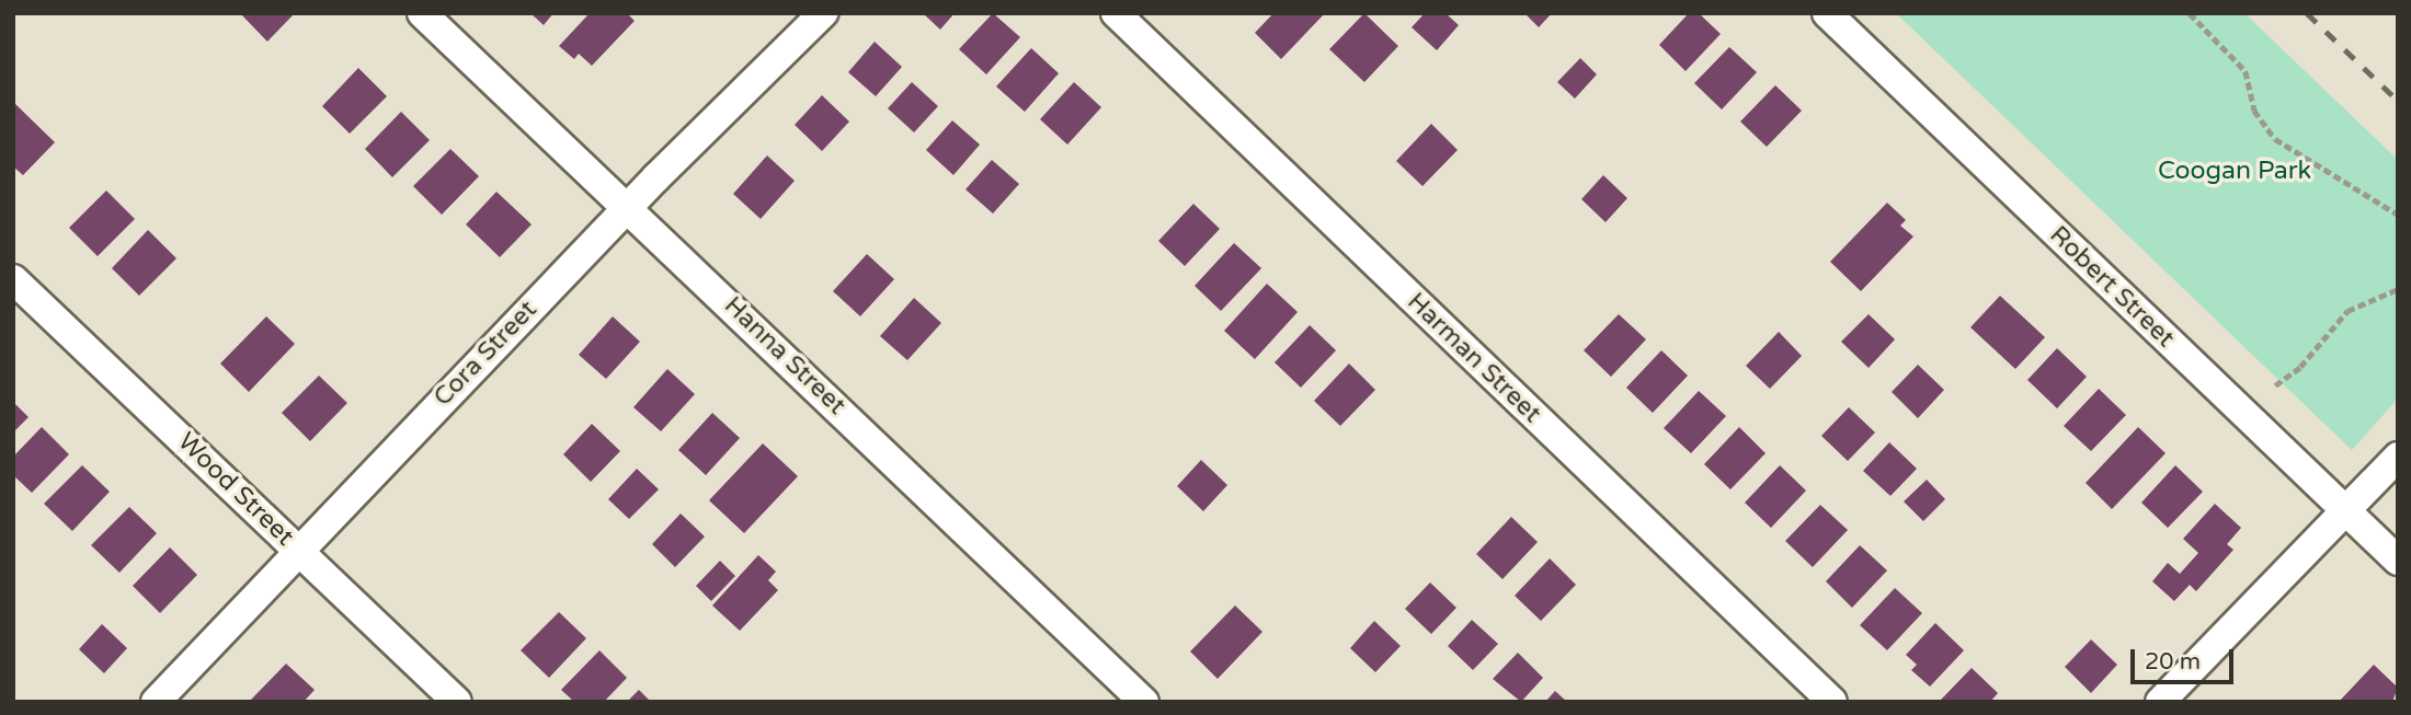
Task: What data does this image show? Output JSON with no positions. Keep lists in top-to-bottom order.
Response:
{
  "streets": {
    "street": [
      "Robert Street",
      "Cora Street",
      "Hanna Street",
      "Harman Street",
      "Wood Street"
    ]
  },
  "crossings": [
    ["Cora Street", "Hanna Street"],
    ["Cora Street", "Wood Street"]
  ],
  "parks": ["Coogan Park"],
  "scale_bar": "20 m"
}
